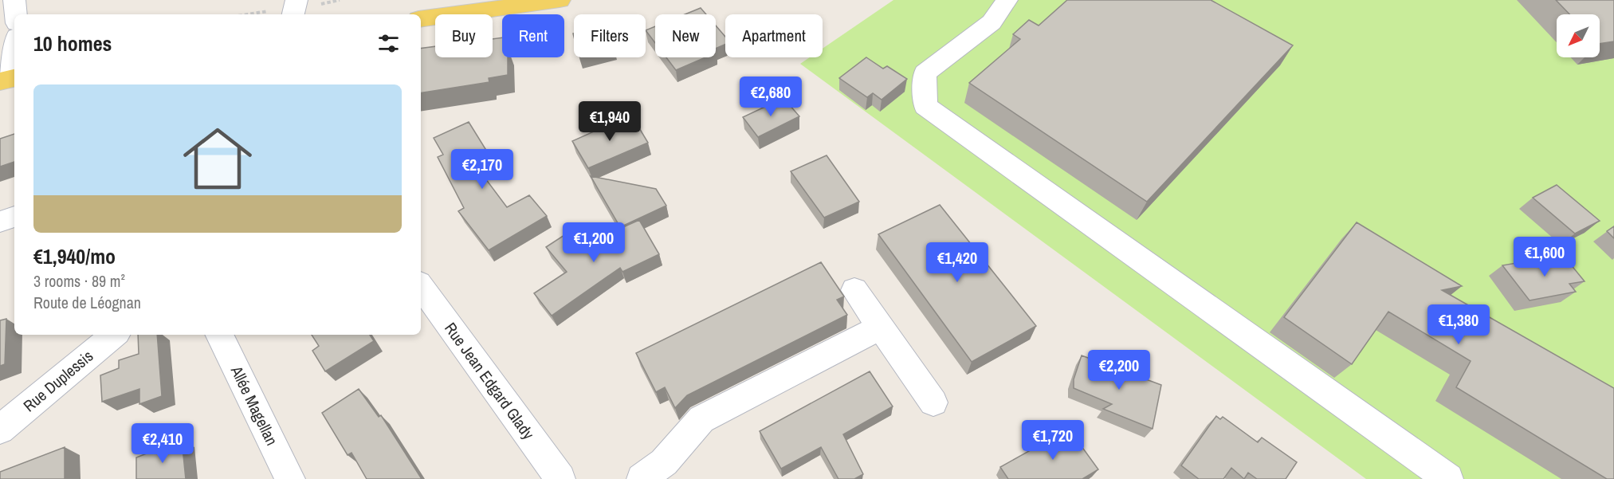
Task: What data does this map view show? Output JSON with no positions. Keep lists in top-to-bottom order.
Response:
{
  "streets": {
    "street": ["Rue Duplessis", "Rue Jean Edgard Glady", "Allée Magellan"]
  },
  "north": "bottom left",
  "page": {
    "chip": [
      "Buy",
      "Rent",
      "Filters",
      "New",
      "Apartment"
    ],
    "heading": "10 homes",
    "list": [
      {
        "name": "€1,940/mo",
        "note": "3 rooms · 89 m² · Route de Léognan"
      }
    ],
    "price": [
      "€2,680",
      "€1,940",
      "€2,170",
      "€1,200",
      "€1,600",
      "€1,420",
      "€1,380",
      "€2,200",
      "€1,720",
      "€2,410"
    ]
  }
}
